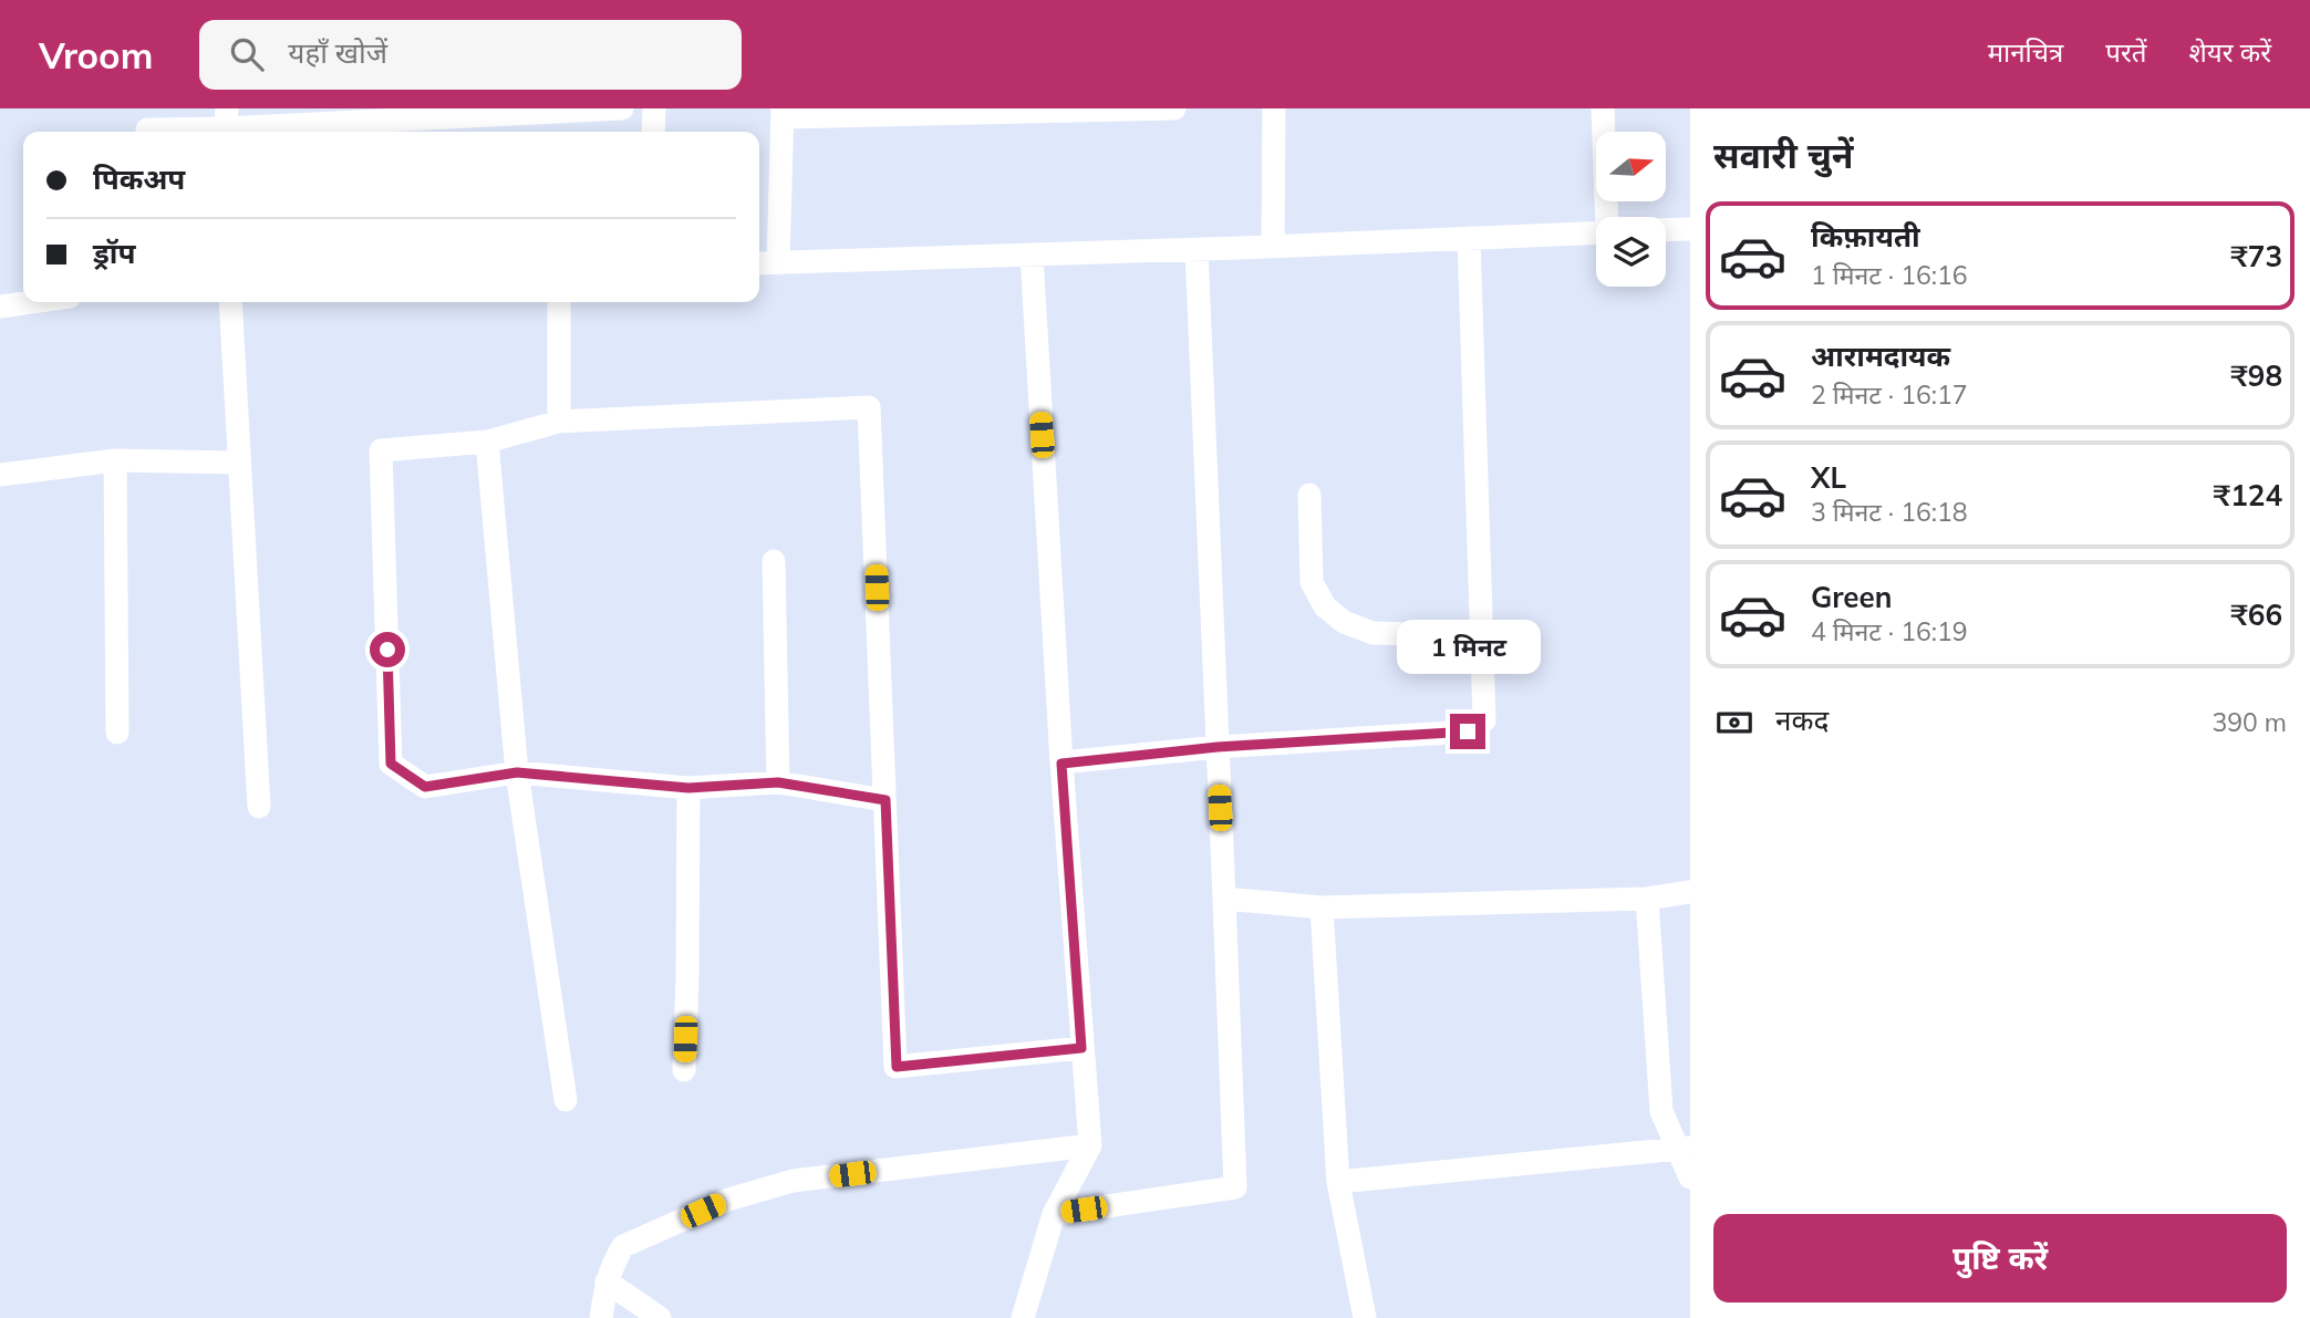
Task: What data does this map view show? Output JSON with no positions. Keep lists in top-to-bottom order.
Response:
{
  "north": "right",
  "page": {
    "header": "Vroom",
    "search": "यहाँ खोजें",
    "nav": ["मानचित्र", "परतें", "शेयर करें"],
    "heading": "सवारी चुनें",
    "banner": ["पिकअप", "ड्रॉप"],
    "list": [
      {
        "name": "किफ़ायती",
        "note": "1 मिनट · 16:16",
        "value": "₹73"
      },
      {
        "name": "आरामदायक",
        "note": "2 मिनट · 16:17",
        "value": "₹98"
      },
      {
        "name": "XL",
        "note": "3 मिनट · 16:18",
        "value": "₹124"
      },
      {
        "name": "Green",
        "note": "4 मिनट · 16:19",
        "value": "₹66"
      }
    ],
    "bubble": "1 मिनट",
    "pay": ["नकद", "390 m"],
    "buttons": "पुष्टि करें"
  }
}
